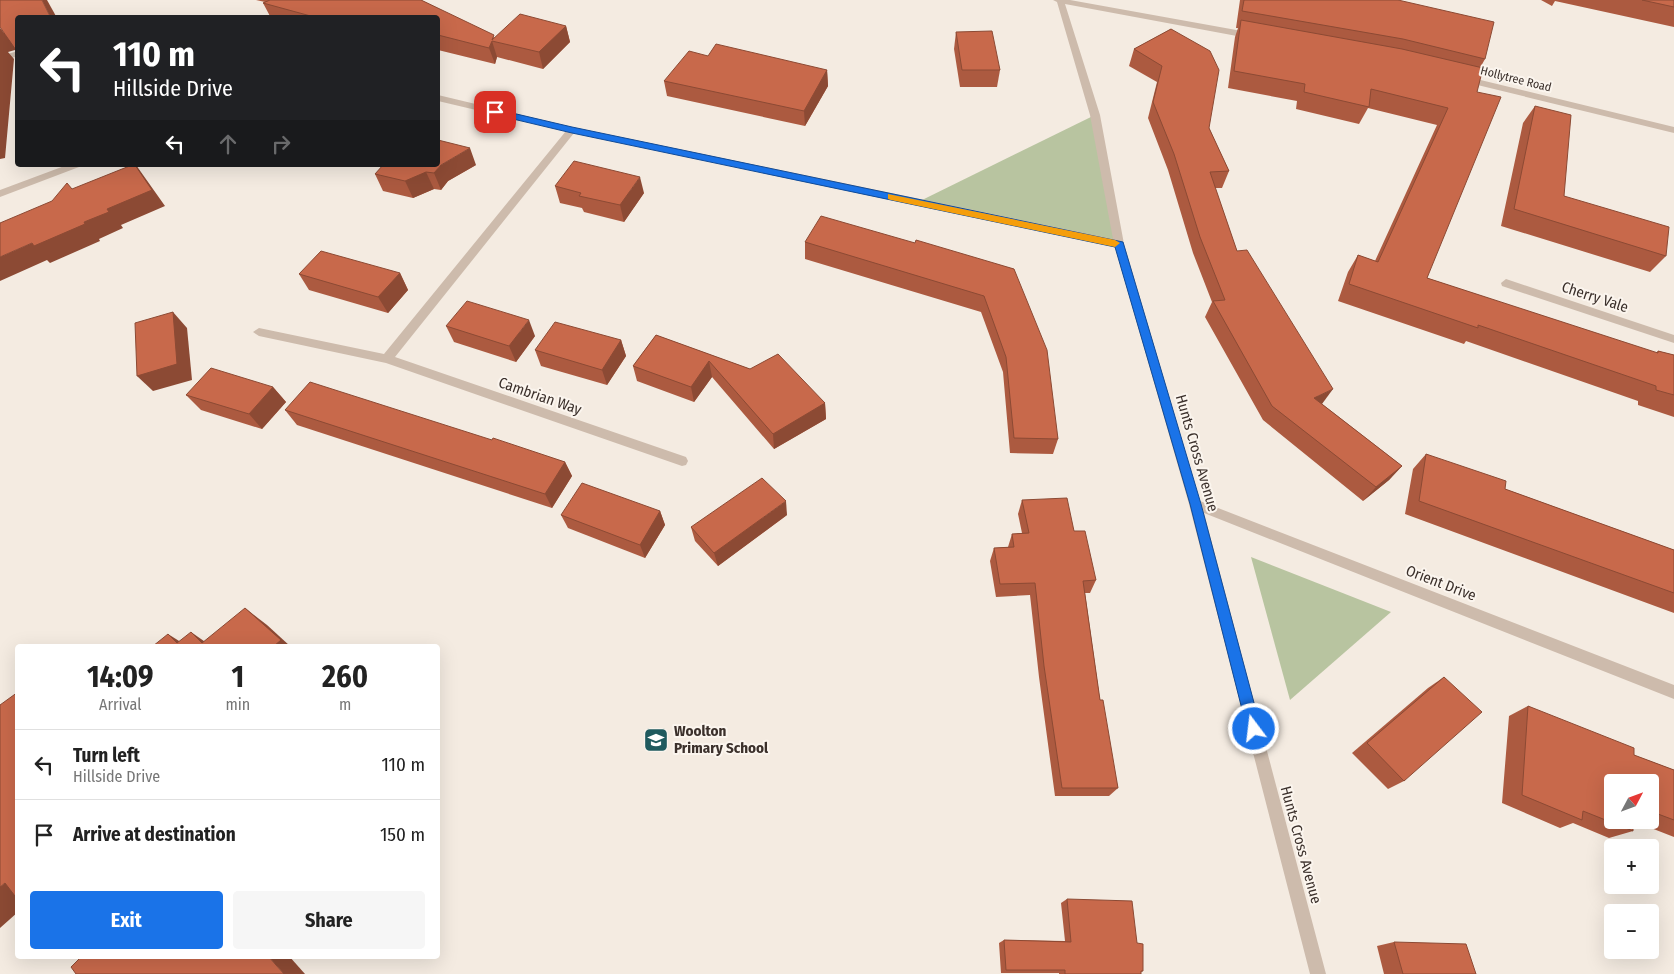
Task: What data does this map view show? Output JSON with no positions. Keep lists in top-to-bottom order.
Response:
{
  "streets": {
    "street": [
      "Hollytree Road",
      "Cherry Vale",
      "Cambrian Way",
      "Hunts Cross Avenue",
      "Orient Drive"
    ]
  },
  "crossings": [
    ["Hunts Cross Avenue", "Orient Drive"]
  ],
  "places": {
    "school or university": ["Woolton Primary School"]
  },
  "north": "top right",
  "page": {
    "turn": ["110 m", "Hillside Drive"],
    "eta": [
      "14:09",
      "Arrival",
      "1",
      "min",
      "260",
      "m"
    ],
    "list": [
      {
        "name": "Turn left",
        "note": "Hillside Drive",
        "value": "110 m"
      },
      {
        "name": "Arrive at destination",
        "value": "150 m"
      }
    ],
    "map_buttons": ["+", "−"],
    "buttons": ["Exit", "Share"]
  }
}
